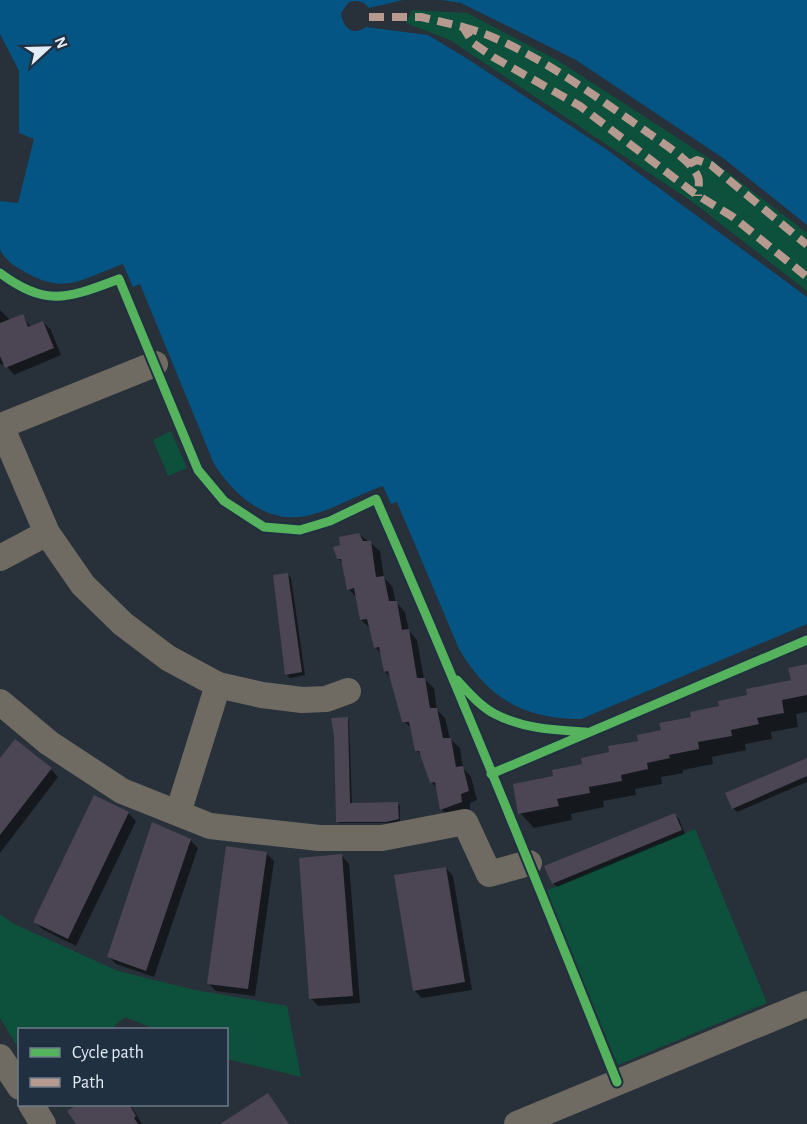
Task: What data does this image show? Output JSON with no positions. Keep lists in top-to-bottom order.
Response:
{
  "legend": ["Cycle path", "Path"],
  "north": "right"
}
